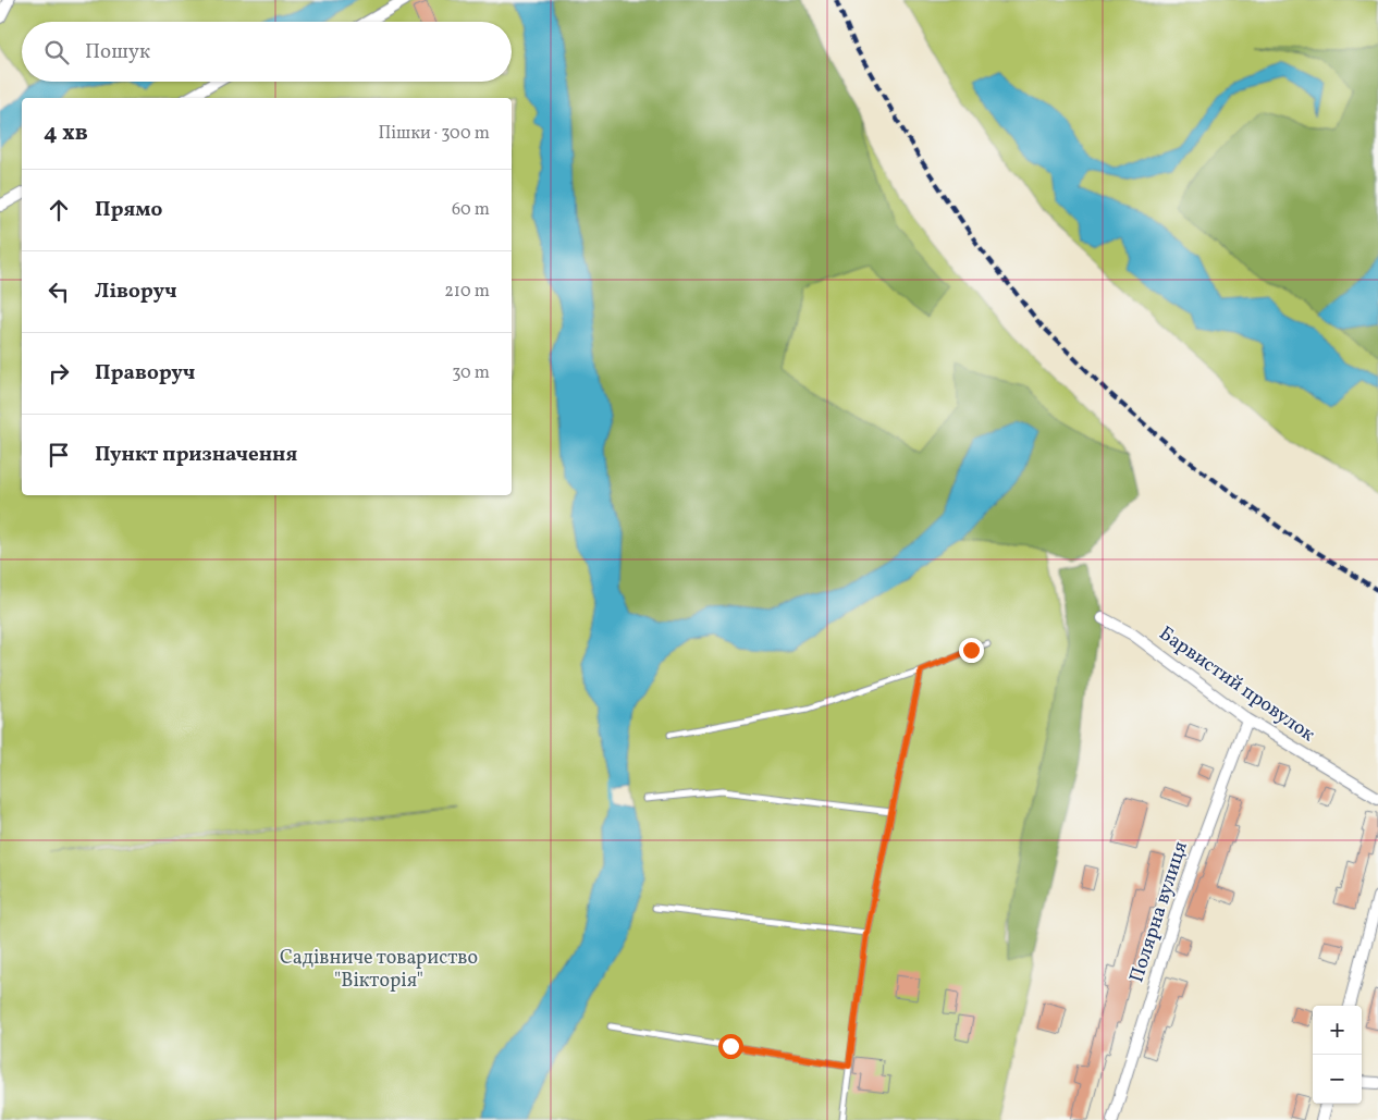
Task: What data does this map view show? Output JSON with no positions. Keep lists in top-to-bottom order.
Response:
{
  "streets": {
    "street": ["Барвистий провулок", "Полярна вулиця"]
  },
  "crossings": [
    ["Барвистий провулок", "Полярна вулиця"]
  ],
  "parks": ["Садівниче товариство \"Вікторія\""],
  "page": {
    "search": "Пошук",
    "heading": ["4 хв", "Пішки · 300 m"],
    "list": [
      ["Прямо", "60 m"],
      ["Ліворуч", "210 m"],
      ["Праворуч", "30 m"],
      "Пункт призначення"
    ],
    "map_buttons": ["+", "−"]
  }
}
